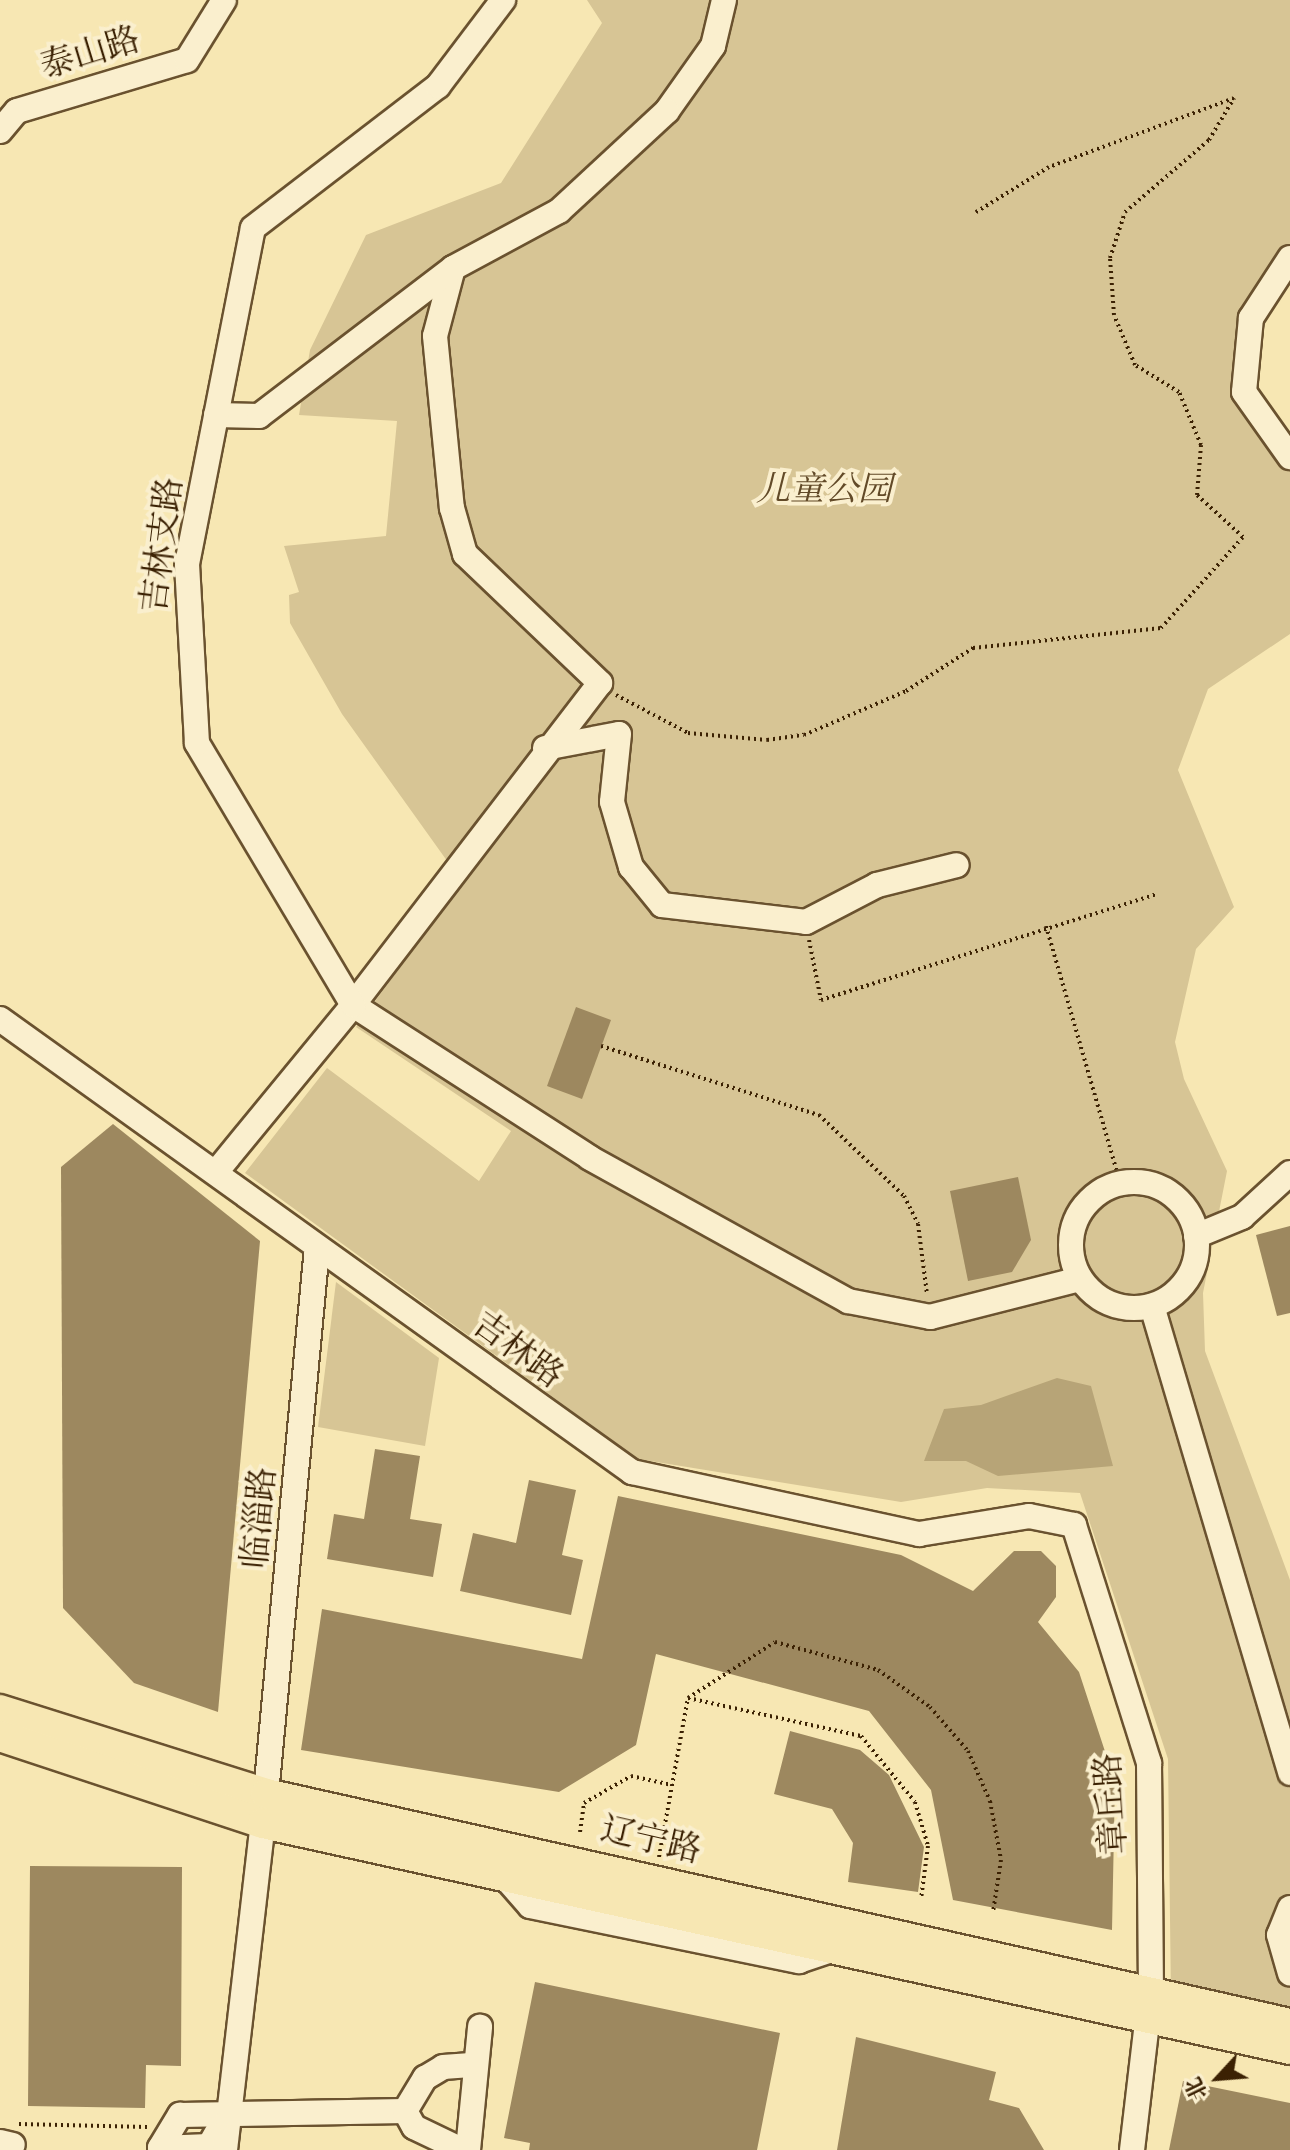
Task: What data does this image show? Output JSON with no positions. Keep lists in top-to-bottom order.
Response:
{
  "streets": {
    "main road": ["辽宁路"],
    "street": [
      "泰山路",
      "吉林支路",
      "吉林路",
      "临淄路",
      "章丘路"
    ]
  },
  "crossings": [
    ["吉林路", "临淄路"],
    ["吉林路", "章丘路"],
    ["临淄路", "辽宁路"],
    ["章丘路", "辽宁路"]
  ],
  "parks": ["儿童公园"],
  "north": "bottom left"
}
